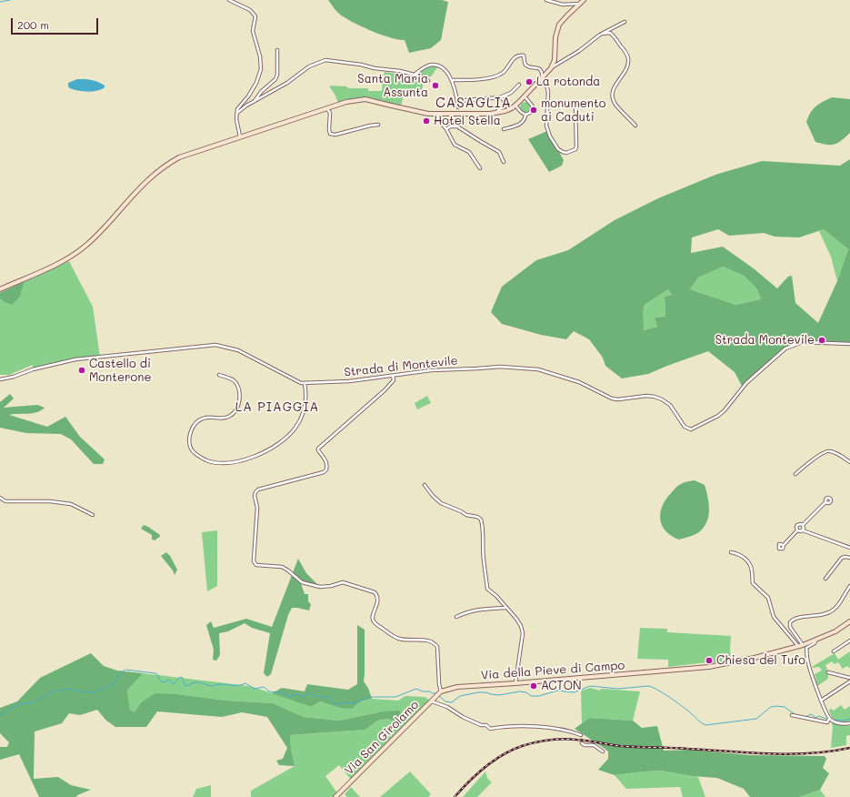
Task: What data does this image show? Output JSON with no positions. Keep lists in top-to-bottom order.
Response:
{
  "streets": {
    "street": ["Strada di Montevile", "Via della Pieve di Campo", "Via San Girolamo"]
  },
  "crossings": [
    ["Via della Pieve di Campo", "Via San Girolamo"]
  ],
  "districts": ["CASAGLIA", "LA PIAGGIA"],
  "places": [
    "La rotonda",
    "Santa Maria Assunta",
    "monumento ai Caduti",
    "Hotel Stella",
    "Strada Montevile",
    "Castello di Monterone",
    "Chiesa del Tufo",
    "ACTON"
  ],
  "scale_bar": "200 m"
}
